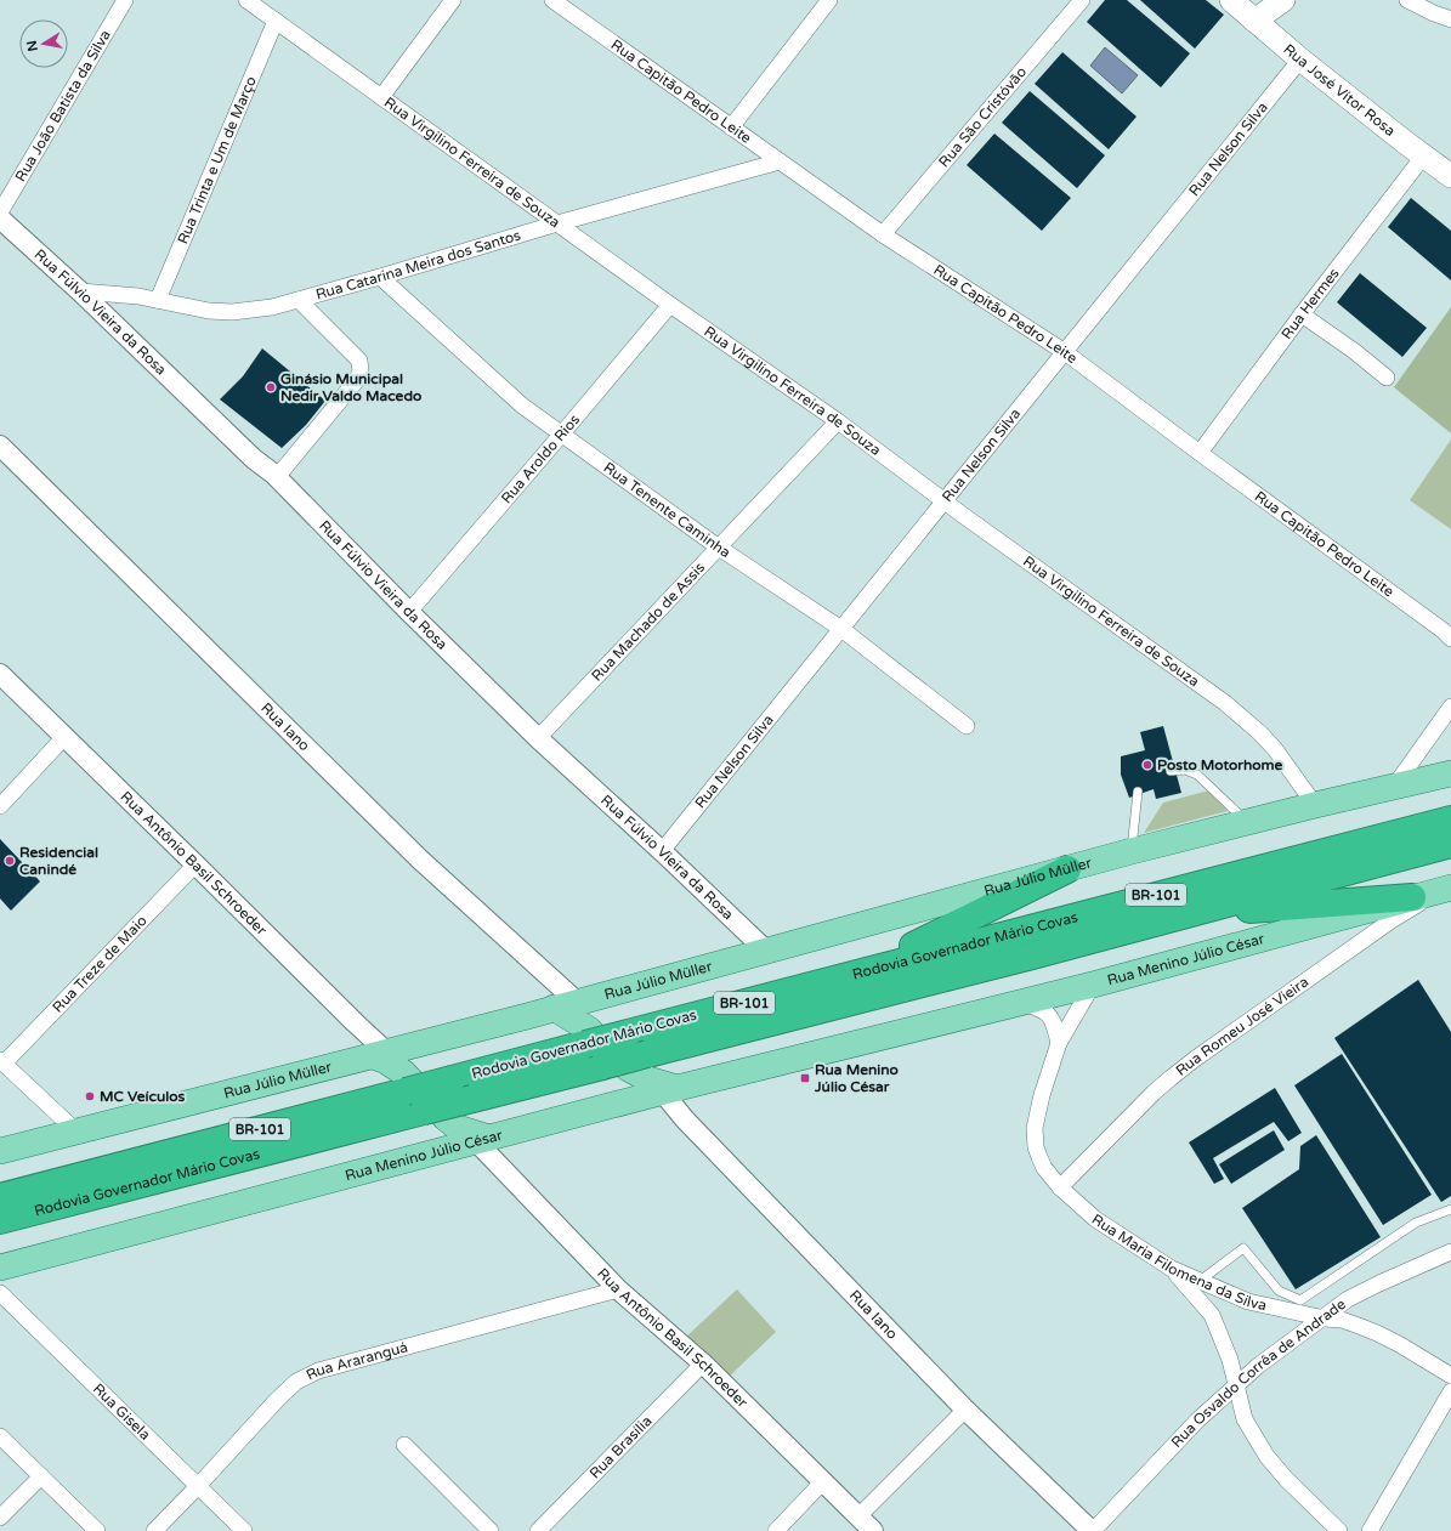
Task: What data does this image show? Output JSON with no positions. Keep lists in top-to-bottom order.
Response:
{
  "streets": {
    "highway": ["BR-101", "Rodovia Governador Mário Covas"],
    "main road": [
      "Rua José Vítor Rosa",
      "Rua Iano",
      "Rua Antônio Basil Schroeder",
      "Rua Júlio Müller",
      "Rua Menino Júlio César"
    ],
    "street": [
      "Rua Capitão Pedro Leite",
      "Rua João Batista da Silva",
      "Rua São Cristóvão",
      "Rua Nelson Silva",
      "Rua Trinta e Um de Março",
      "Rua Virgilino Ferreira de Souza",
      "Rua Catarina Meira dos Santos",
      "Rua Hermes",
      "Rua Fúlvio Vieira da Rosa",
      "Rua Aroldo Rios",
      "Rua Tenente Caminha",
      "Rua Machado de Assis",
      "Rua Treze de Maio",
      "Rua Romeu José Vieira",
      "Rua Maria Filomena da Silva",
      "Rua Araranguá",
      "Rua Osvaldo Corrêa de Andrade",
      "Rua Gisela",
      "Rua Brasília"
    ]
  },
  "crossings": [
    ["Rua José Vítor Rosa", "Rua Nelson Silva"],
    ["Rua José Vítor Rosa", "Rua Hermes"],
    ["Rua Capitão Pedro Leite", "Rua São Cristóvão"],
    ["Rua Capitão Pedro Leite", "Rua Nelson Silva"],
    ["Rua Capitão Pedro Leite", "Rua Catarina Meira dos Santos"],
    ["Rua Capitão Pedro Leite", "Rua Hermes"],
    ["Rua Nelson Silva", "Rua Virgilino Ferreira de Souza"],
    ["Rua Nelson Silva", "Rua Fúlvio Vieira da Rosa"],
    ["Rua Nelson Silva", "Rua Tenente Caminha"],
    ["Rua Trinta e Um de Março", "Rua Virgilino Ferreira de Souza"],
    ["Rua Trinta e Um de Março", "Rua Catarina Meira dos Santos"],
    ["Rua Virgilino Ferreira de Souza", "Rua Catarina Meira dos Santos"],
    ["Rua Virgilino Ferreira de Souza", "Rua Aroldo Rios"],
    ["Rua Virgilino Ferreira de Souza", "Rua Machado de Assis"],
    ["Rua Virgilino Ferreira de Souza", "Rua Júlio Müller"],
    ["Rua Catarina Meira dos Santos", "Rua Fúlvio Vieira da Rosa"],
    ["Rua Catarina Meira dos Santos", "Rua Tenente Caminha"],
    ["Rua Fúlvio Vieira da Rosa", "Rua Aroldo Rios"],
    ["Rua Fúlvio Vieira da Rosa", "Rua Machado de Assis"],
    ["Rua Fúlvio Vieira da Rosa", "Rua Júlio Müller"],
    ["Rua Aroldo Rios", "Rua Tenente Caminha"],
    ["Rua Tenente Caminha", "Rua Machado de Assis"],
    ["Rua Iano", "Rua Júlio Müller"],
    ["Rua Iano", "Rodovia Governador Mário Covas"],
    ["Rua Iano", "Rua Menino Júlio César"],
    ["Rua Iano", "Rua Osvaldo Corrêa de Andrade"],
    ["Rua Antônio Basil Schroeder", "Rua Júlio Müller"],
    ["Rua Antônio Basil Schroeder", "Rodovia Governador Mário Covas"],
    ["Rua Antônio Basil Schroeder", "Rua Menino Júlio César"],
    ["Rua Antônio Basil Schroeder", "Rua Treze de Maio"],
    ["Rua Antônio Basil Schroeder", "Rua Araranguá"],
    ["Rua Antônio Basil Schroeder", "Rua Brasília"],
    ["Rua Menino Júlio César", "Rua Romeu José Vieira"],
    ["Rua Menino Júlio César", "Rua Maria Filomena da Silva"],
    ["Rua Romeu José Vieira", "Rua Maria Filomena da Silva"],
    ["Rua Maria Filomena da Silva", "Rua Osvaldo Corrêa de Andrade"],
    ["Rua Araranguá", "Rua Gisela"]
  ],
  "places": {
    "other": [
      "Ginásio Municipal Nedir Valdo Macedo",
      "Posto Motorhome",
      "Residencial Canindé",
      "MC Veículos"
    ],
    "transit": ["Rua Menino Júlio César"]
  },
  "north": "left"
}
